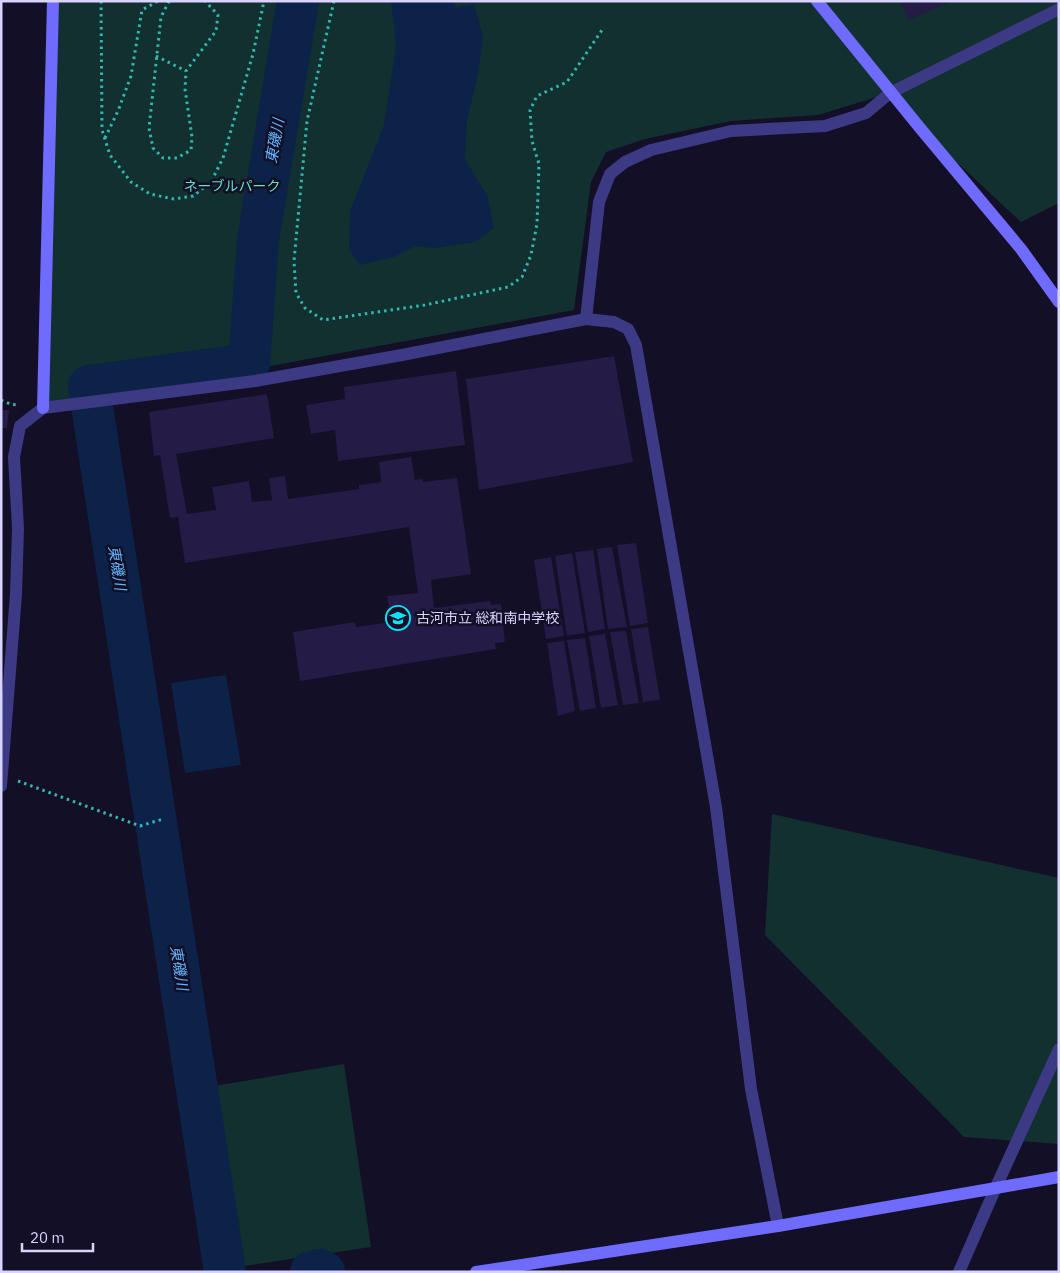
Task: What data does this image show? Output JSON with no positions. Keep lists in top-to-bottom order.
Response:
{
  "water": ["東磯川"],
  "parks": ["ネーブルパーク"],
  "places": {
    "school or university": ["古河市立 総和南中学校"]
  },
  "scale_bar": "20 m"
}
